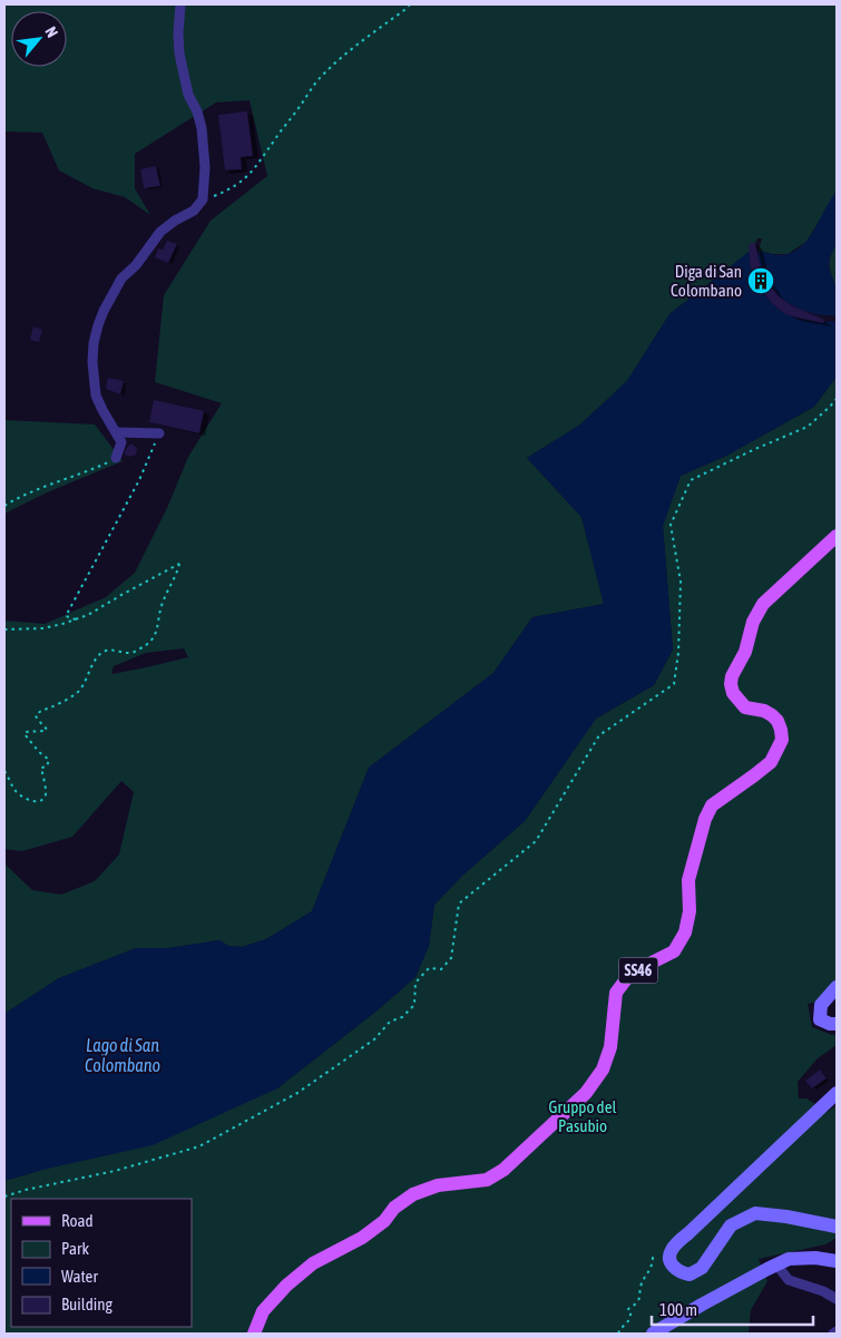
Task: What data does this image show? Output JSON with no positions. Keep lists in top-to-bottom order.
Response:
{
  "streets": {
    "main road": ["SS46"]
  },
  "water": ["Lago di San Colombano"],
  "parks": ["Gruppo del Pasubio"],
  "places": {
    "building": ["Diga di San Colombano"]
  },
  "legend": [
    "Road",
    "Park",
    "Water",
    "Building"
  ],
  "scale_bar": "100 m",
  "north": "top right"
}
